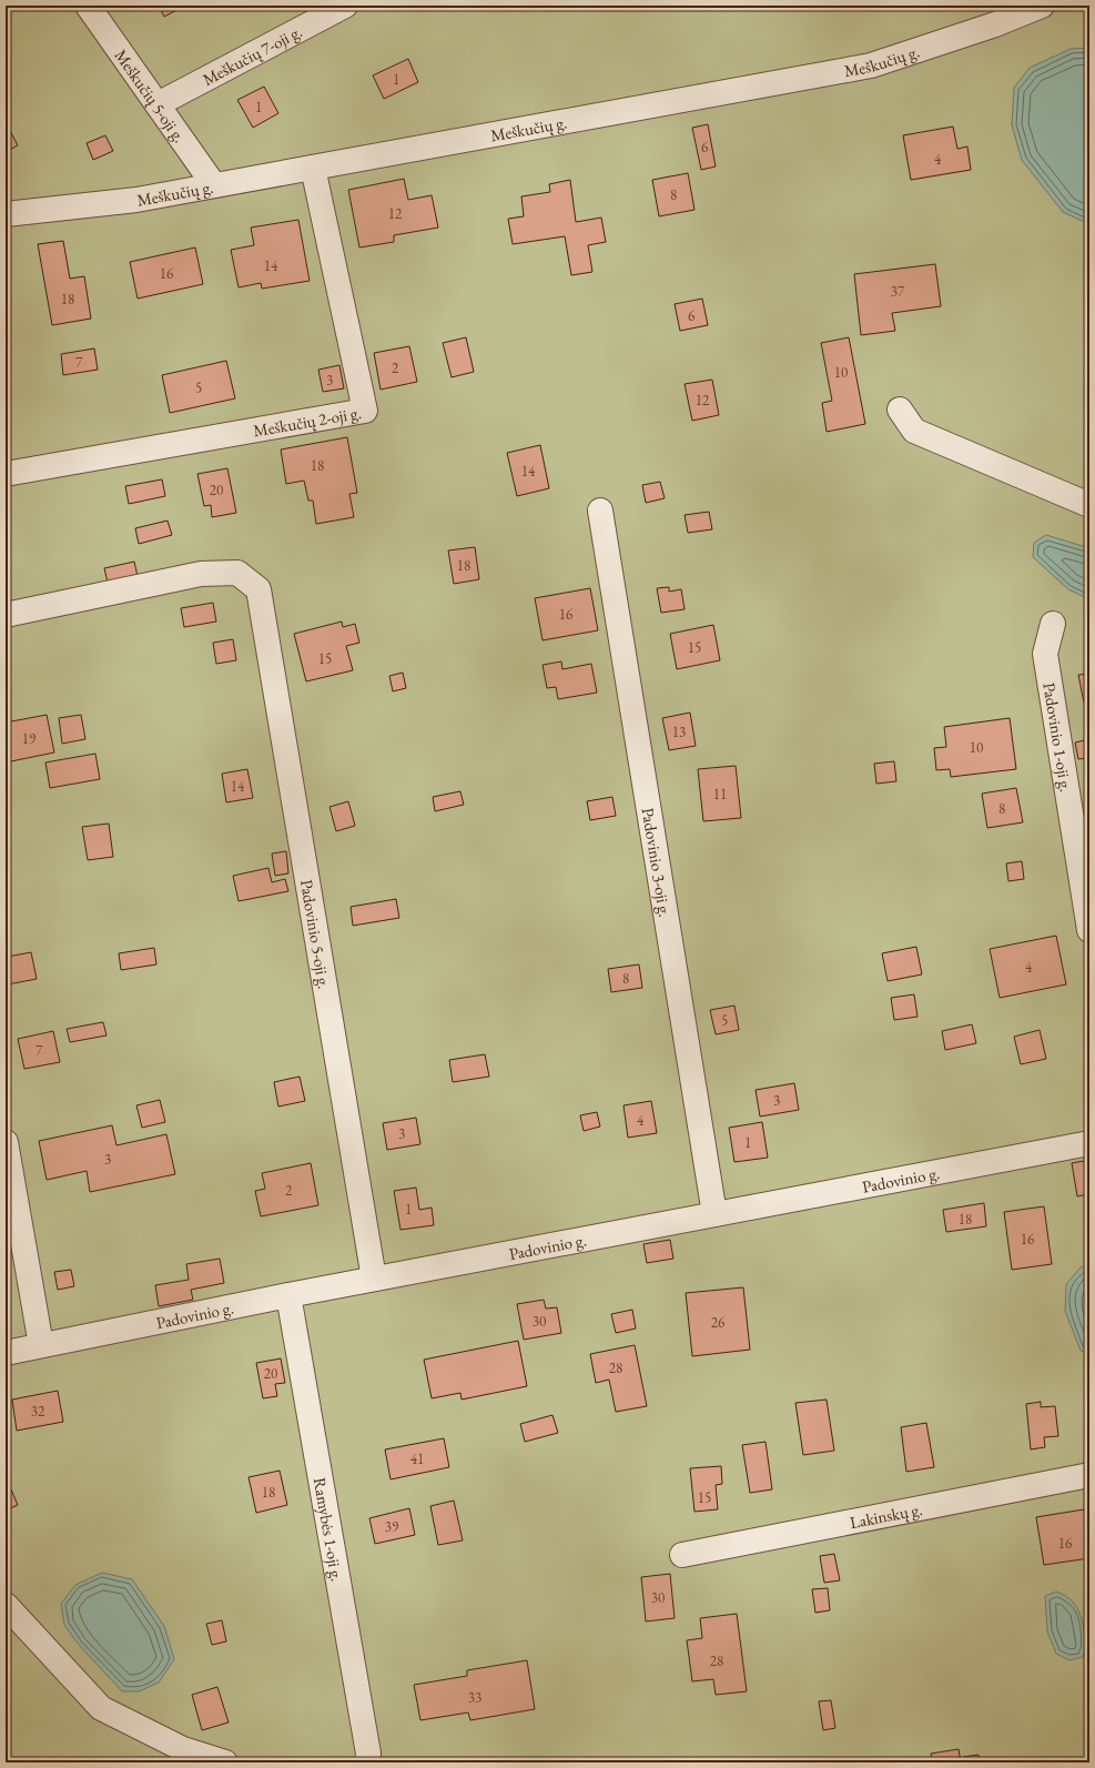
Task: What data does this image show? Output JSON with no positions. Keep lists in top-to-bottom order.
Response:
{
  "streets": {
    "street": [
      "Meškučių 7-oji g.",
      "Meškučių g.",
      "Meškučių 5-oji g.",
      "Meškučių 2-oji g.",
      "Padovinio 1-oji g.",
      "Padovinio 3-oji g.",
      "Padovinio 5-oji g.",
      "Padovinio g.",
      "Lakinskų g.",
      "Ramybės 1-oji g."
    ]
  },
  "crossings": [
    ["Meškučių 7-oji g.", "Meškučių 5-oji g."],
    ["Meškučių g.", "Meškučių 5-oji g."],
    ["Meškučių g.", "Meškučių 2-oji g."],
    ["Padovinio 3-oji g.", "Padovinio g."],
    ["Padovinio 5-oji g.", "Padovinio g."],
    ["Padovinio g.", "Ramybės 1-oji g."]
  ],
  "house_numbers": [
    "1",
    "1",
    "6",
    "4",
    "8",
    "12",
    "14",
    "16",
    "37",
    "18",
    "6",
    "7",
    "2",
    "10",
    "3",
    "5",
    "12",
    "18",
    "14",
    "20",
    "18",
    "16",
    "15",
    "15",
    "13",
    "19",
    "10",
    "14",
    "11",
    "8",
    "4",
    "8",
    "5",
    "7",
    "3",
    "4",
    "3",
    "1",
    "3",
    "2",
    "1",
    "18",
    "16",
    "30",
    "26",
    "28",
    "20",
    "32",
    "41",
    "18",
    "15",
    "39",
    "16",
    "30",
    "28",
    "33"
  ]
}
